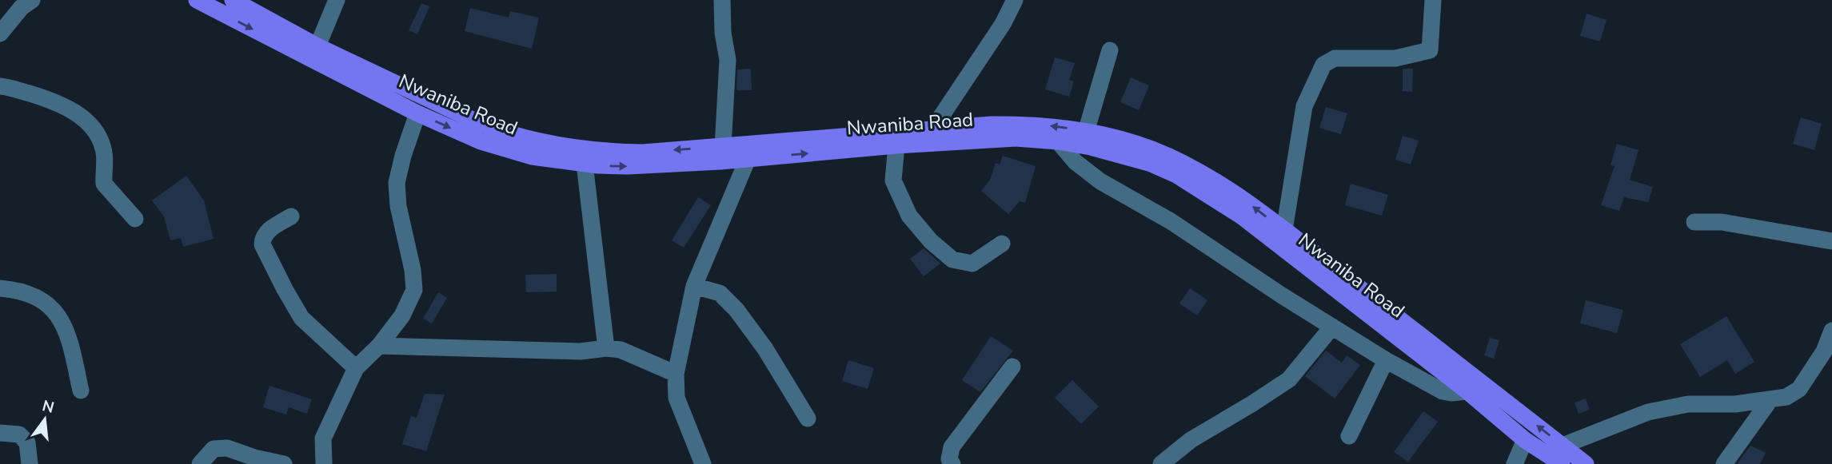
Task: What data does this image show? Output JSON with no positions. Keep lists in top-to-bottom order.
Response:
{
  "streets": {
    "main road": ["Nwaniba Road"]
  },
  "north": "top"
}
